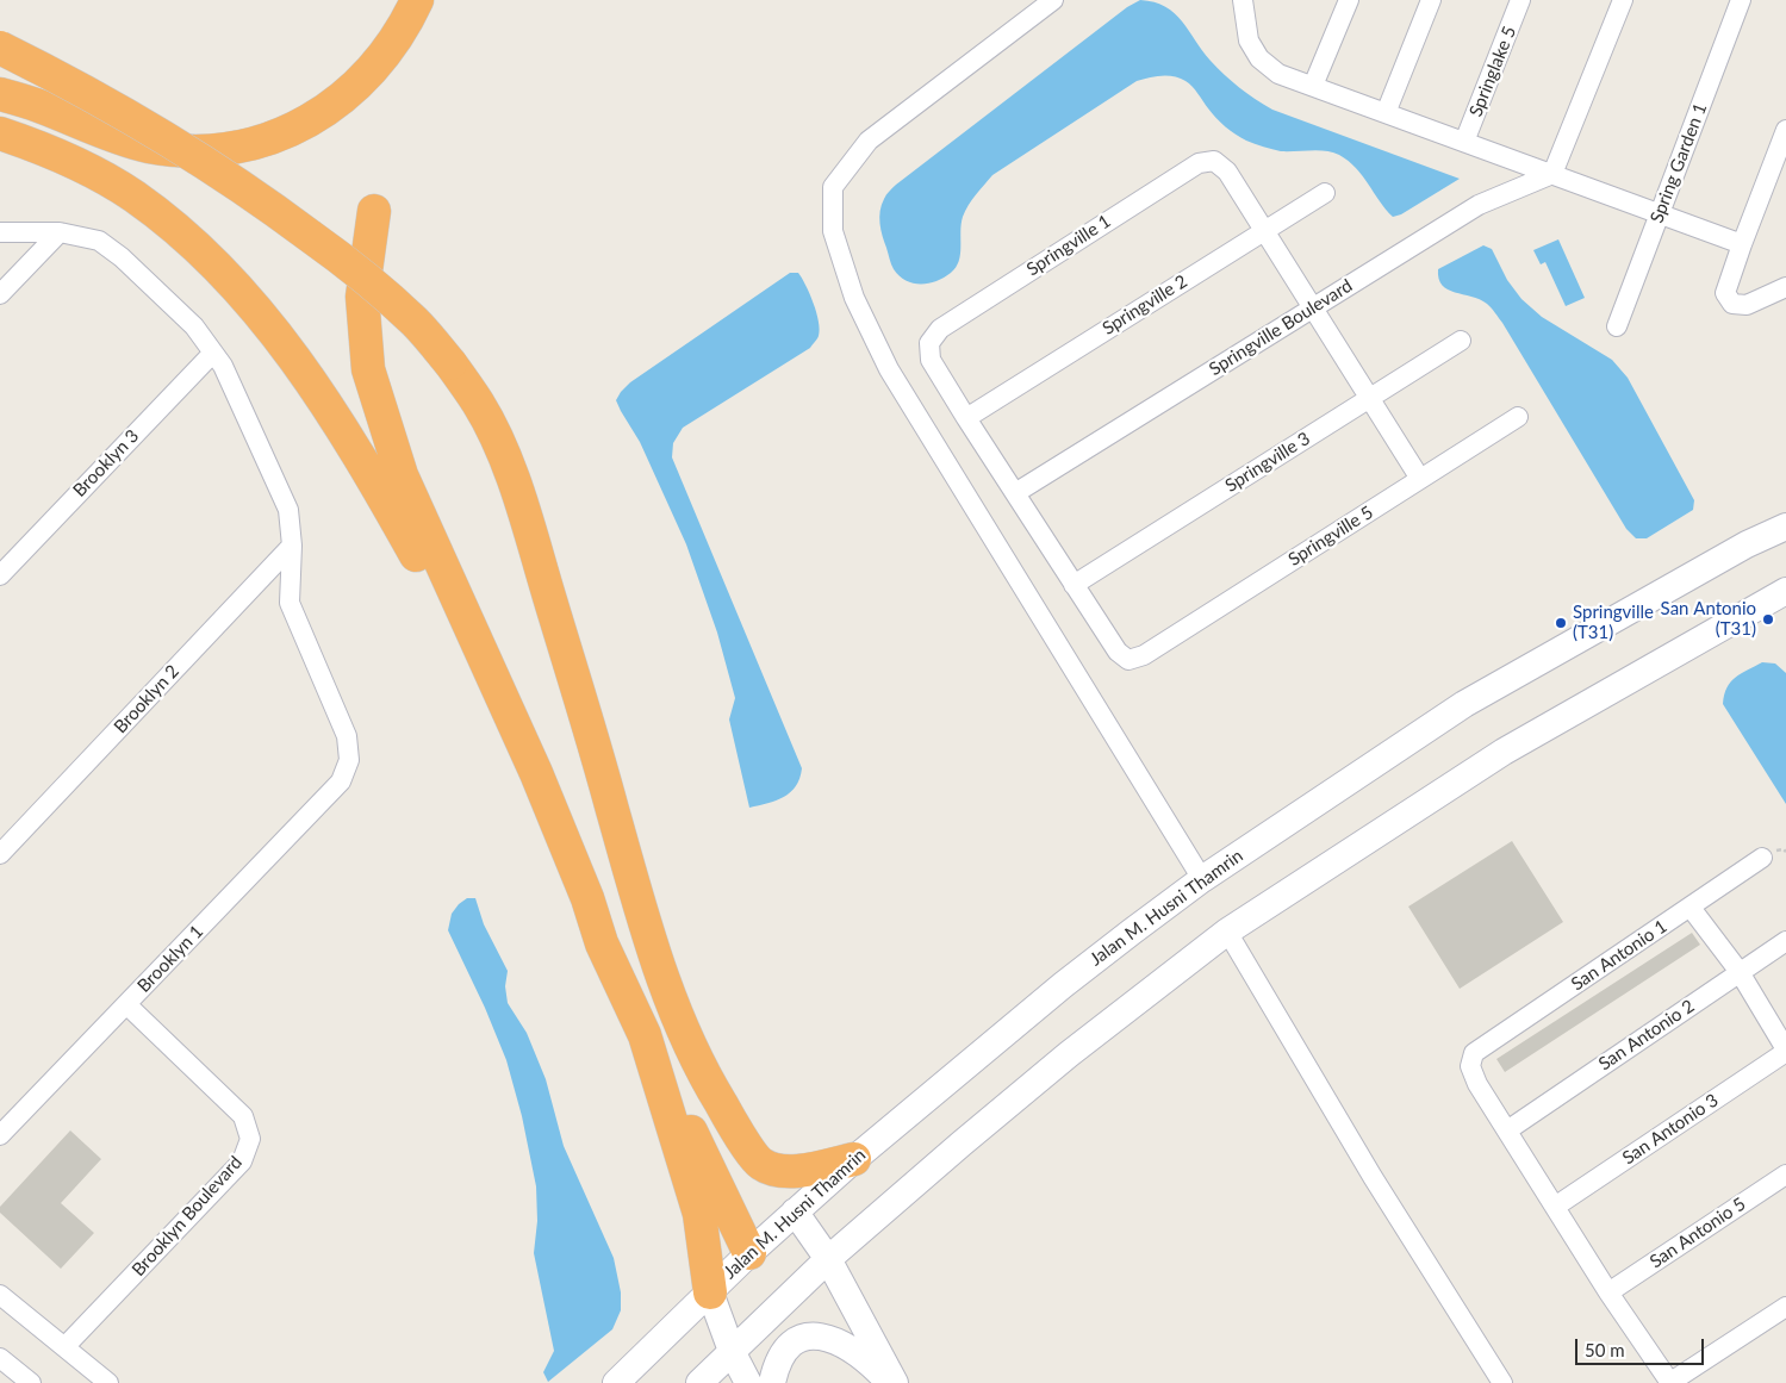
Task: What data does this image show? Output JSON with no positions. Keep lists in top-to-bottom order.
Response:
{
  "streets": {
    "main road": ["Jalan M. Husni Thamrin"],
    "street": [
      "Springlake 5",
      "Spring Garden 1",
      "Springville 1",
      "Springville 2",
      "Springville Boulevard",
      "Springville 3",
      "Brooklyn 3",
      "Springville 5",
      "Brooklyn 2",
      "San Antonio 1",
      "Brooklyn 1",
      "San Antonio 2",
      "San Antonio 3",
      "Brooklyn Boulevard",
      "San Antonio 5"
    ]
  },
  "crossings": [
    ["Springville 1", "Springville 2"],
    ["Springville 3", "Springville 5"],
    ["Brooklyn 2", "Brooklyn 1"],
    ["San Antonio 1", "San Antonio 2"],
    ["Brooklyn 1", "Brooklyn Boulevard"]
  ],
  "places": ["San Antonio (T31)", "Springville (T31)"],
  "scale_bar": "50 m"
}
